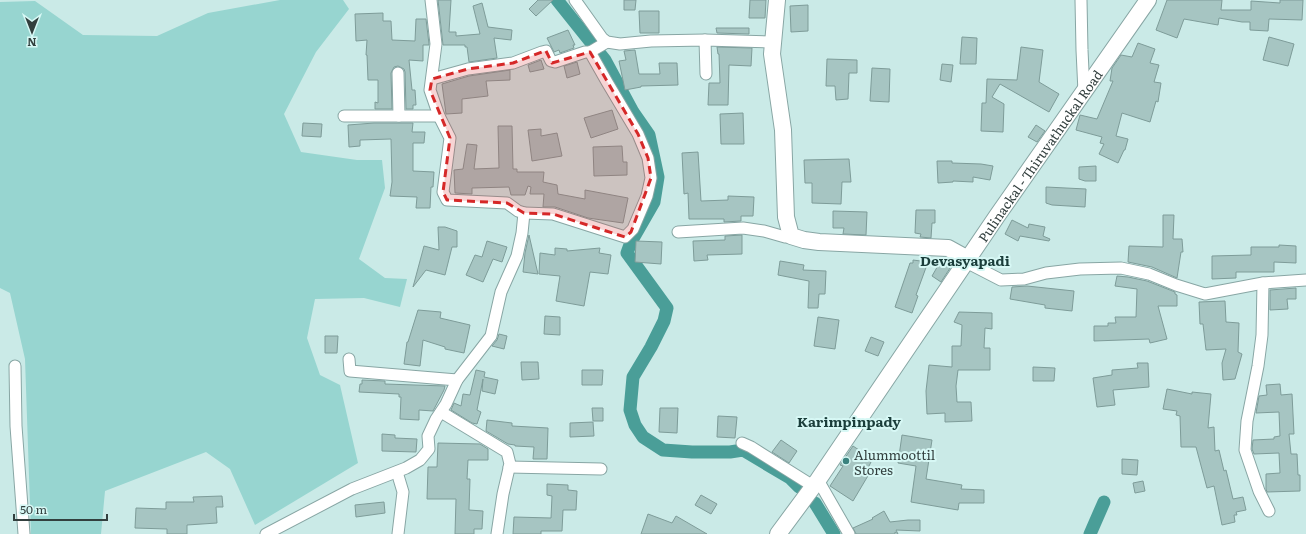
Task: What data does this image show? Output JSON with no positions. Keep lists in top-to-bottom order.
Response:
{
  "streets": {
    "main road": ["Pulinackal - Thiruvathuckal Road"]
  },
  "districts": ["Devasyapadi", "Karimpinpady"],
  "places": ["Alummoottil Stores"],
  "scale_bar": "50 m",
  "north": "bottom"
}
